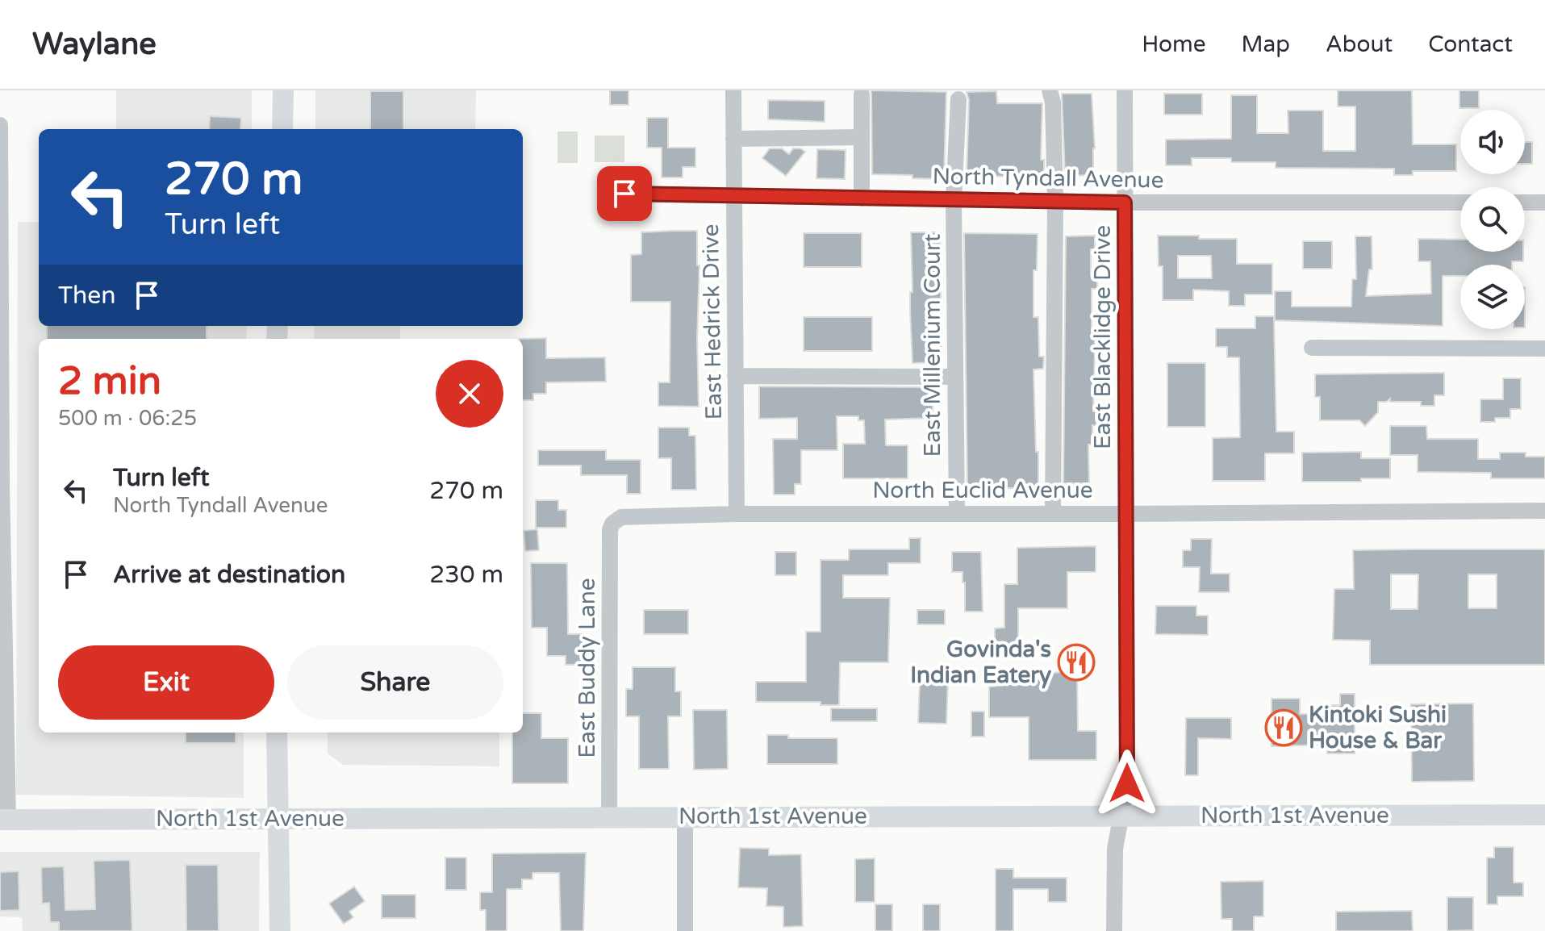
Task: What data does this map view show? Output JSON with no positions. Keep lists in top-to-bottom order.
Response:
{
  "streets": {
    "main road": ["North 1st Avenue"],
    "street": [
      "North Tyndall Avenue",
      "East Hedrick Drive",
      "East Blacklidge Drive",
      "East Millenium Court",
      "North Euclid Avenue",
      "East Buddy Lane"
    ]
  },
  "crossings": [
    ["North Tyndall Avenue", "East Hedrick Drive"],
    ["North Tyndall Avenue", "East Blacklidge Drive"],
    ["North Tyndall Avenue", "East Millenium Court"],
    ["East Hedrick Drive", "North Euclid Avenue"],
    ["East Blacklidge Drive", "North Euclid Avenue"],
    ["East Blacklidge Drive", "North 1st Avenue"],
    ["East Millenium Court", "North Euclid Avenue"],
    ["North Euclid Avenue", "East Buddy Lane"],
    ["East Buddy Lane", "North 1st Avenue"]
  ],
  "places": {
    "restaurant": ["Govinda's Indian Eatery", "Kintoki Sushi House & Bar"]
  },
  "page": {
    "header": "Waylane",
    "nav": [
      "Home",
      "Map",
      "About",
      "Contact"
    ],
    "turn": ["270 m", "Turn left"],
    "then": "Then",
    "heading": ["2 min", "500 m · 06:25"],
    "list": [
      {
        "name": "Turn left",
        "note": "North Tyndall Avenue",
        "value": "270 m"
      },
      {
        "name": "Arrive at destination",
        "value": "230 m"
      }
    ],
    "buttons": ["Exit", "Share"]
  }
}
